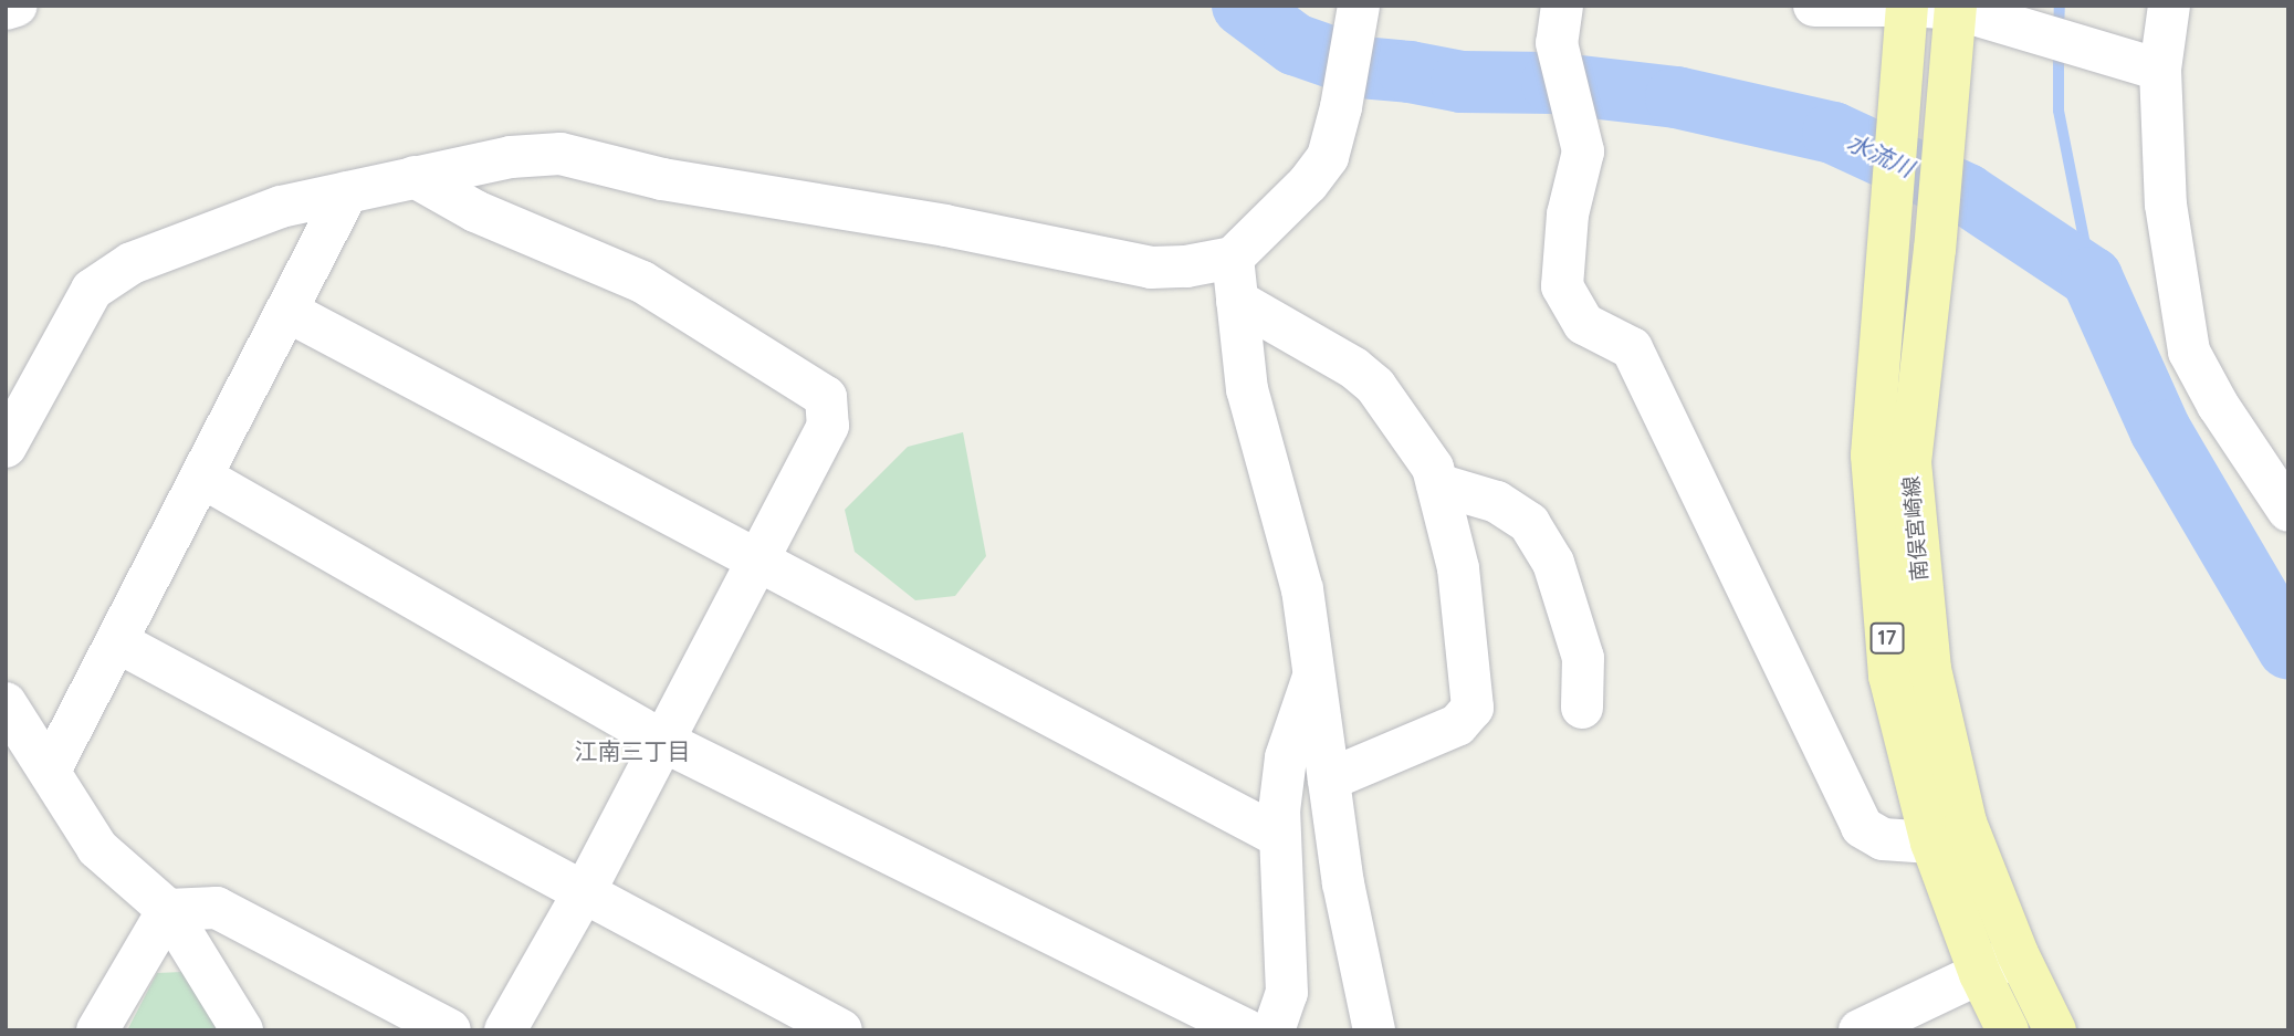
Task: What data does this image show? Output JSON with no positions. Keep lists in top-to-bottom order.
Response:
{
  "streets": {
    "main road": ["南俣宮崎線", "17"]
  },
  "districts": ["江南三丁目"],
  "water": ["水流川"]
}
